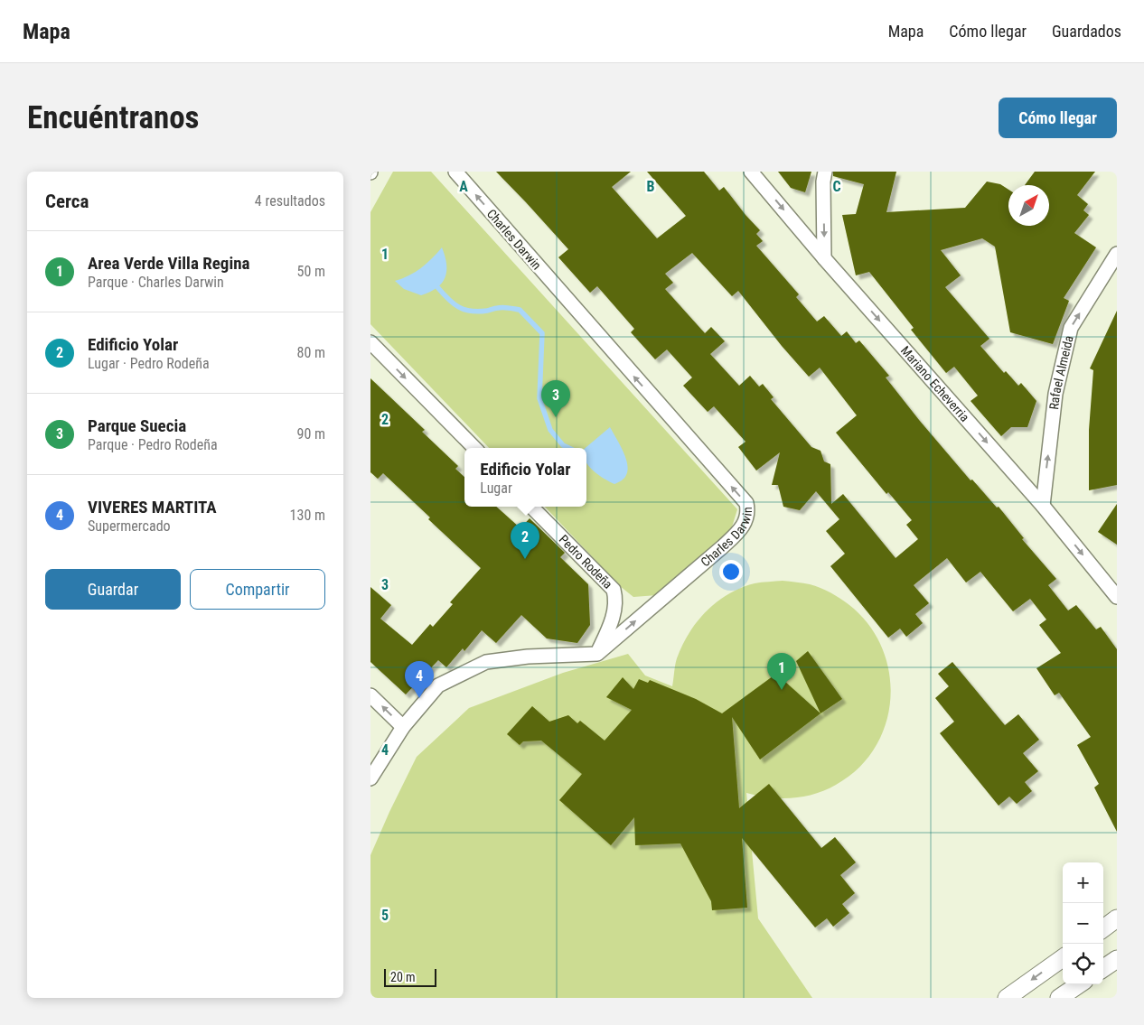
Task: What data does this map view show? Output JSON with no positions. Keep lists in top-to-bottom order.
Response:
{
  "streets": {
    "street": [
      "Charles Darwin",
      "Rafael Almeida",
      "Mariano Echeverria",
      "Pedro Rodeña"
    ]
  },
  "crossings": [
    ["Charles Darwin", "Pedro Rodeña"],
    ["Rafael Almeida", "Mariano Echeverria"]
  ],
  "one_way": ["Rafael Almeida", "Mariano Echeverria"],
  "scale_bar": "20 m",
  "north": "top right",
  "page": {
    "header": "Mapa",
    "nav": ["Mapa", "Cómo llegar", "Guardados"],
    "buttons": [
      "Cómo llegar",
      ["Guardar", "Compartir"]
    ],
    "title": "Encuéntranos",
    "heading": ["Cerca", "4 resultados"],
    "list": [
      {
        "mark": "1",
        "name": "Area Verde Villa Regina",
        "note": "Parque · Charles Darwin",
        "value": "50 m"
      },
      {
        "mark": "2",
        "name": "Edificio Yolar",
        "note": "Lugar · Pedro Rodeña",
        "value": "80 m"
      },
      {
        "mark": "3",
        "name": "Parque Suecia",
        "note": "Parque · Pedro Rodeña",
        "value": "90 m"
      },
      {
        "mark": "4",
        "name": "VIVERES MARTITA",
        "note": "Supermercado",
        "value": "130 m"
      }
    ],
    "pins": [
      "3",
      "2",
      "1",
      "4"
    ],
    "popup": ["Edificio Yolar", "Lugar"],
    "map_buttons": ["+", "−"],
    "scale": "20 m"
  },
  "grid": {
    "columns": ["A", "B", "C"],
    "rows": [
      "1",
      "2",
      "3",
      "4",
      "5"
    ]
  }
}
